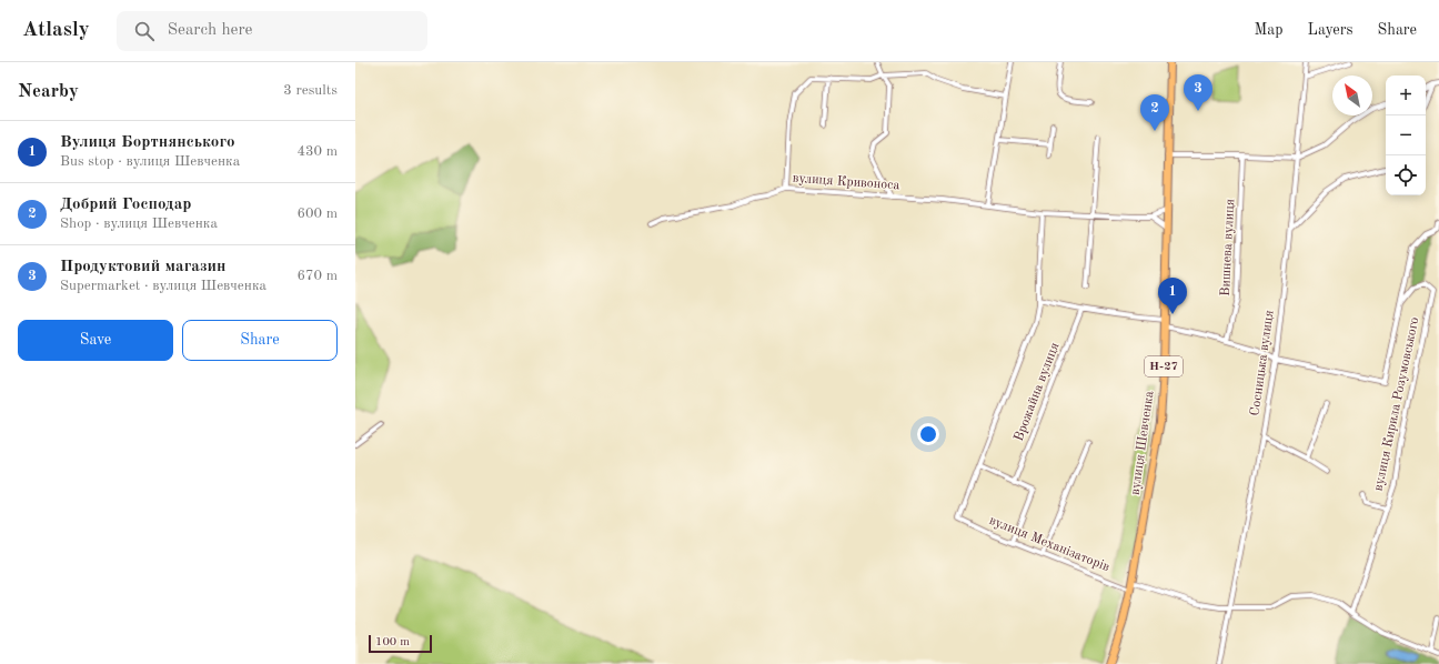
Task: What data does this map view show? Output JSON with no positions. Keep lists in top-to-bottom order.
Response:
{
  "streets": {
    "main road": ["Н-27", "вулиця Шевченка"],
    "street": [
      "вулиця Кривоноса",
      "Вишнева вулиця",
      "Сосницька вулиця",
      "Врожайна вулиця",
      "вулиця Кирила Розумовського",
      "вулиця Механізаторів"
    ]
  },
  "crossings": [
    ["вулиця Кривоноса", "вулиця Шевченка"],
    ["Сосницька вулиця", "вулиця Кирила Розумовського"],
    ["Сосницька вулиця", "вулиця Механізаторів"],
    ["вулиця Кирила Розумовського", "вулиця Механізаторів"],
    ["вулиця Шевченка", "вулиця Механізаторів"]
  ],
  "scale_bar": "100 m",
  "north": "top left",
  "page": {
    "header": "Atlasly",
    "search": "Search here",
    "nav": ["Map", "Layers", "Share"],
    "heading": ["Nearby", "3 results"],
    "pins": ["3", "2", "1"],
    "map_buttons": ["+", "−"],
    "list": [
      {
        "mark": "1",
        "name": "Вулиця Бортнянського",
        "note": "Bus stop · вулиця Шевченка",
        "value": "430 m"
      },
      {
        "mark": "2",
        "name": "Добрий Господар",
        "note": "Shop · вулиця Шевченка",
        "value": "600 m"
      },
      {
        "mark": "3",
        "name": "Продуктовий магазин",
        "note": "Supermarket · вулиця Шевченка",
        "value": "670 m"
      }
    ],
    "buttons": ["Save", "Share"],
    "scale": "100 m"
  }
}
